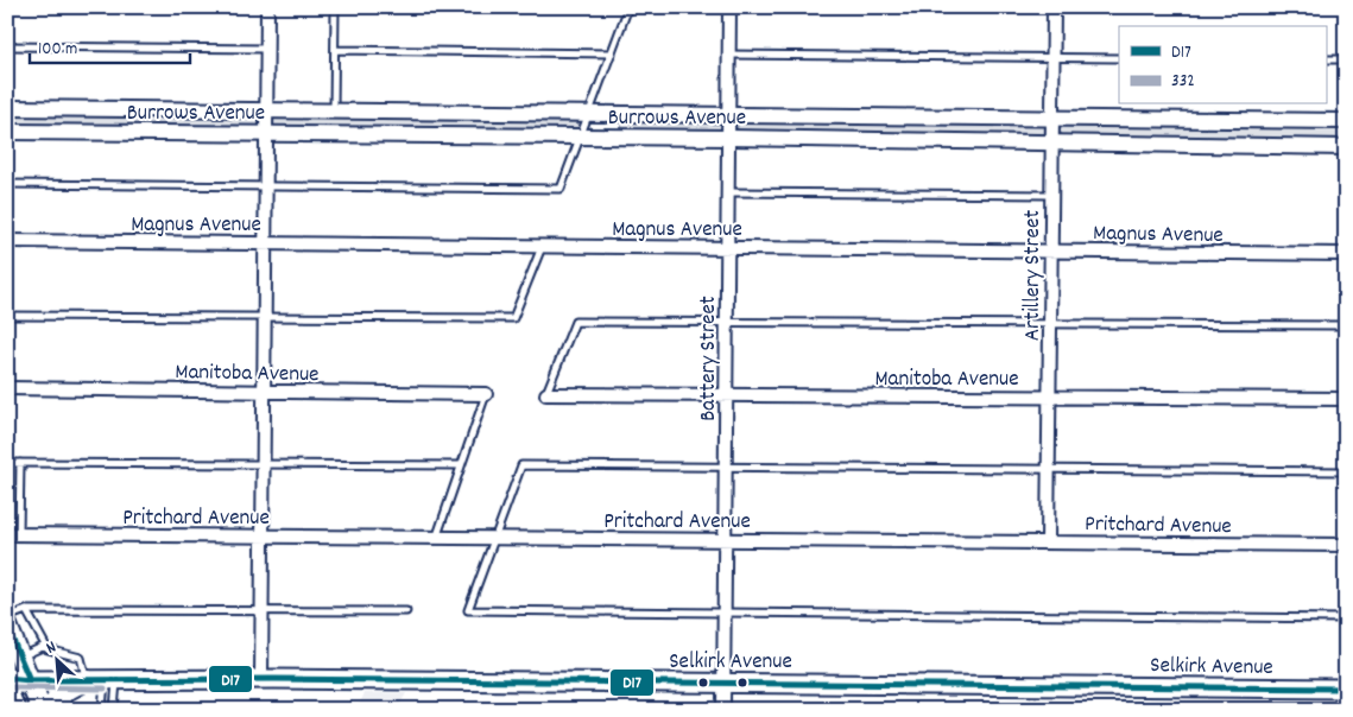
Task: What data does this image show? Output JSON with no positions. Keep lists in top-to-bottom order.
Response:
{
  "streets": {
    "main road": ["Selkirk Avenue"],
    "street": [
      "Burrows Avenue",
      "Magnus Avenue",
      "Artillery Street",
      "Battery Street",
      "Manitoba Avenue",
      "Pritchard Avenue"
    ]
  },
  "crossings": [
    ["Burrows Avenue", "Artillery Street"],
    ["Burrows Avenue", "Battery Street"],
    ["Magnus Avenue", "Artillery Street"],
    ["Magnus Avenue", "Battery Street"],
    ["Artillery Street", "Manitoba Avenue"],
    ["Artillery Street", "Pritchard Avenue"],
    ["Battery Street", "Manitoba Avenue"],
    ["Battery Street", "Pritchard Avenue"],
    ["Battery Street", "Selkirk Avenue"]
  ],
  "lines": ["transit line D17", "transit line 332"],
  "legend": ["D17", "332"],
  "scale_bar": "100 m",
  "north": "top left"
}
